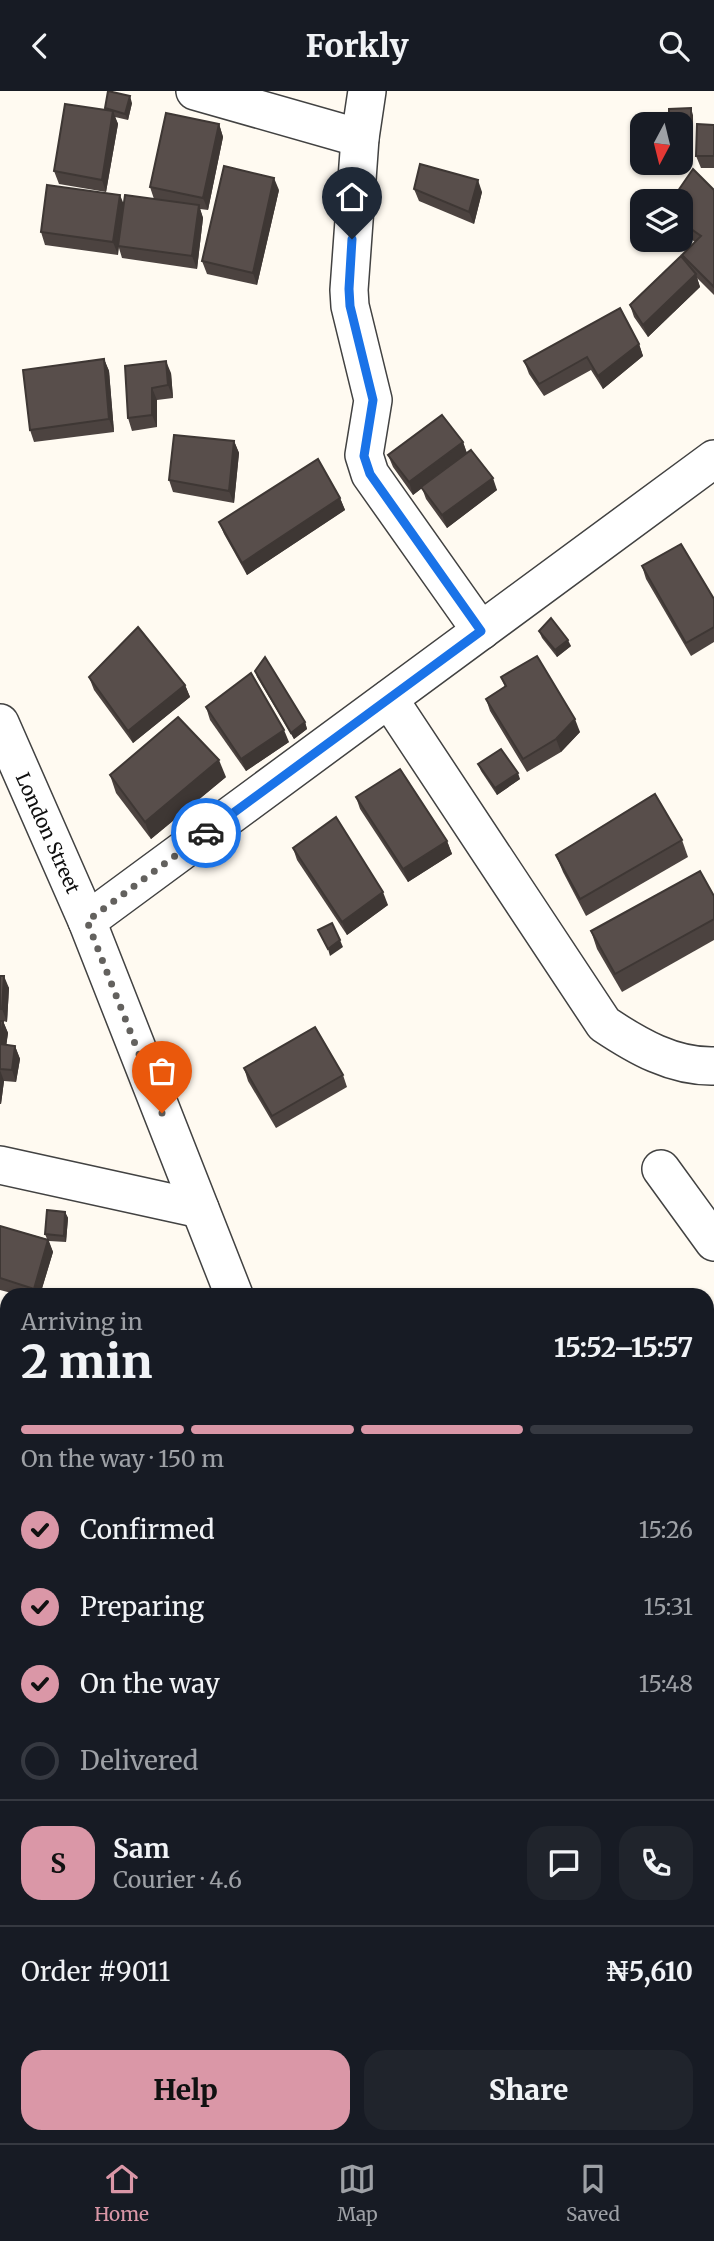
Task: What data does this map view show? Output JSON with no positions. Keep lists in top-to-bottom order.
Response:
{
  "streets": {
    "street": ["London Street"]
  },
  "north": "bottom",
  "page": {
    "header": "Forkly",
    "heading": ["2 min", "Arriving in", "15:52–15:57"],
    "panel": [
      "Sam",
      "Courier · 4.6",
      "Order #9011",
      "₦5,610"
    ],
    "bar": "On the way · 150 m",
    "list": [
      ["Confirmed", "15:26"],
      ["Preparing", "15:31"],
      ["On the way", "15:48"],
      "Delivered"
    ],
    "round": "S",
    "buttons": ["Help", "Share"],
    "tabs": ["Home", "Map", "Saved"]
  }
}
